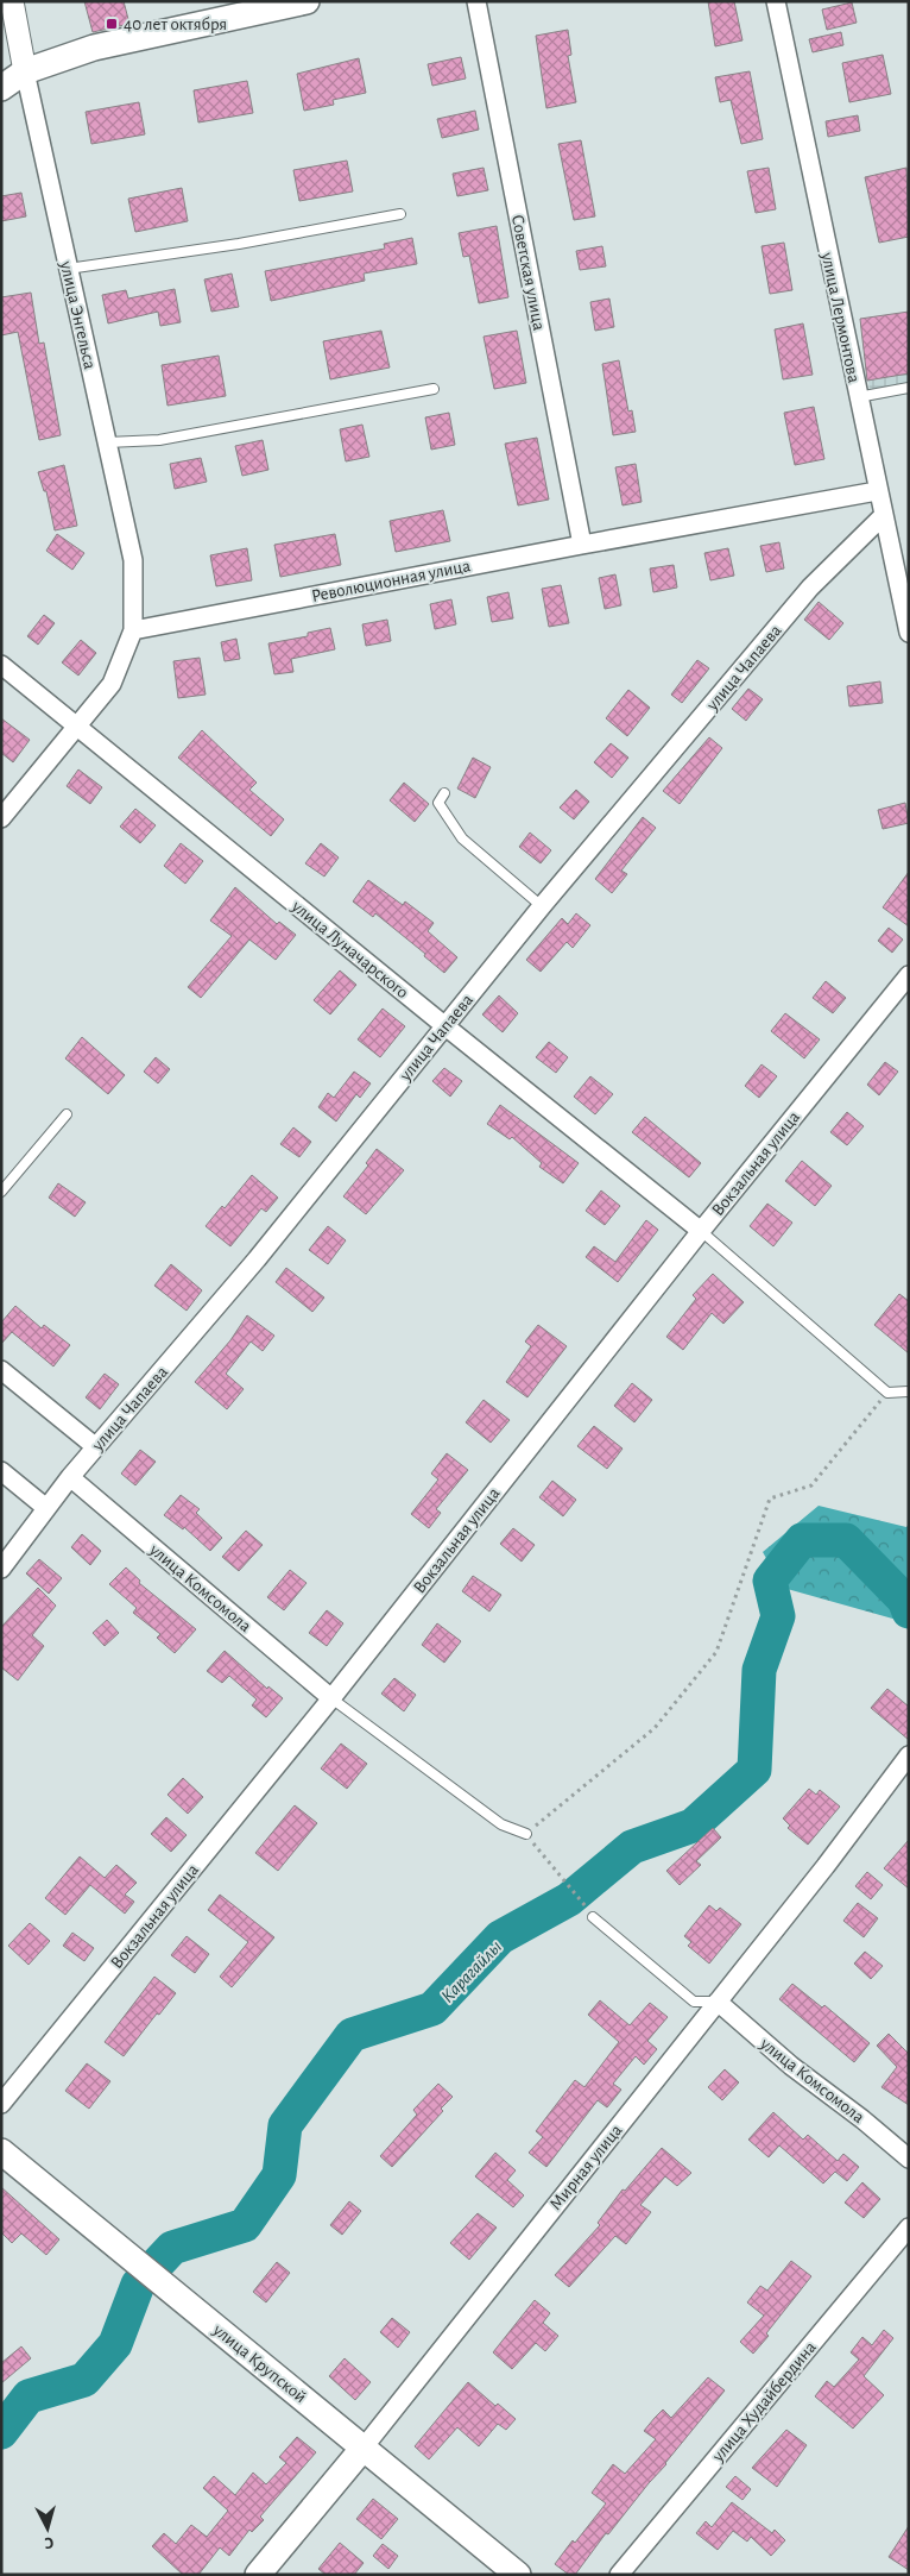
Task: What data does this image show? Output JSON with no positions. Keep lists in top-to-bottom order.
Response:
{
  "streets": {
    "main road": ["Мирная улица", "улица Крупской"],
    "street": [
      "Советская улица",
      "улица Энгельса",
      "улица Лермонтова",
      "Революционная улица",
      "улица Чапаева",
      "улица Луначарского",
      "Вокзальная улица",
      "улица Комсомола",
      "улица Худайбердина"
    ]
  },
  "crossings": [
    ["Советская улица", "Революционная улица"],
    ["улица Энгельса", "Революционная улица"],
    ["улица Лермонтова", "Революционная улица"],
    ["улица Лермонтова", "улица Чапаева"],
    ["улица Чапаева", "улица Луначарского"],
    ["улица Чапаева", "улица Комсомола"],
    ["улица Луначарского", "Вокзальная улица"],
    ["Вокзальная улица", "улица Комсомола"],
    ["улица Комсомола", "Мирная улица"],
    ["Мирная улица", "улица Крупской"]
  ],
  "water": ["Карагайлы"],
  "places": {
    "transit": ["40 лет октября"]
  },
  "north": "bottom"
}
